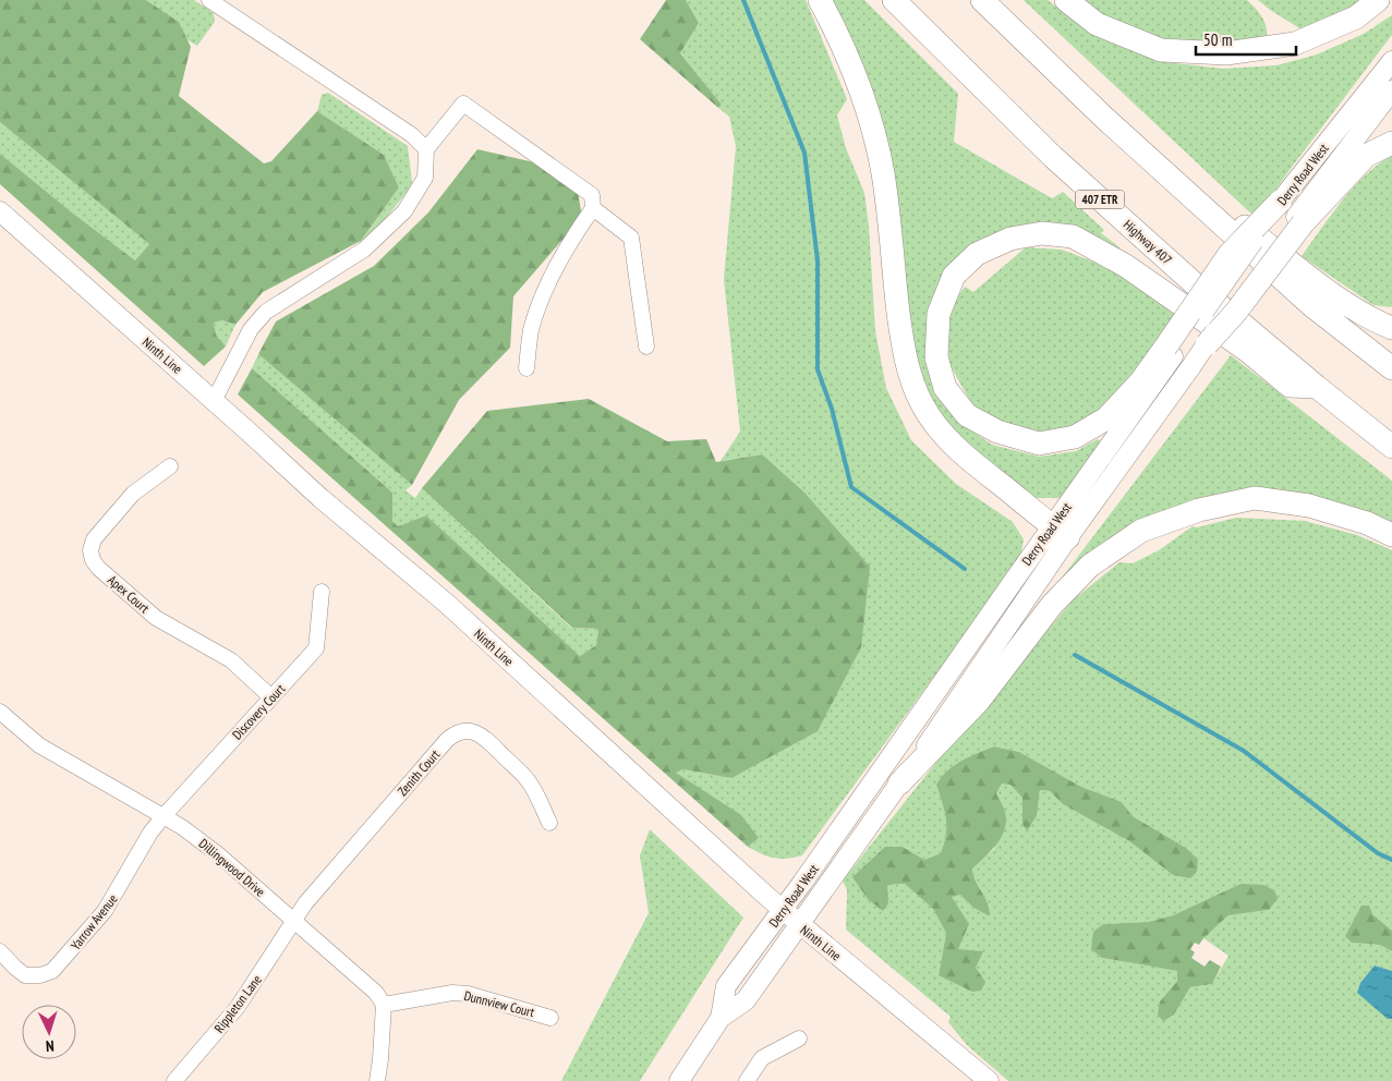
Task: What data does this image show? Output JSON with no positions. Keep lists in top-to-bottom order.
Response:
{
  "streets": {
    "highway": ["407 ETR", "Highway 407"],
    "main road": ["Derry Road West", "Ninth Line"],
    "street": [
      "Apex Court",
      "Discovery Court",
      "Zenith Court",
      "Dillingwood Drive",
      "Yarrow Avenue",
      "Rippleton Lane",
      "Dunnview Court"
    ]
  },
  "crossings": [
    ["Derry Road West", "Ninth Line"],
    ["Apex Court", "Discovery Court"],
    ["Discovery Court", "Dillingwood Drive"],
    ["Discovery Court", "Yarrow Avenue"],
    ["Zenith Court", "Dillingwood Drive"],
    ["Zenith Court", "Rippleton Lane"],
    ["Dillingwood Drive", "Yarrow Avenue"],
    ["Dillingwood Drive", "Rippleton Lane"],
    ["Dillingwood Drive", "Dunnview Court"]
  ],
  "scale_bar": "50 m",
  "north": "bottom"
}
